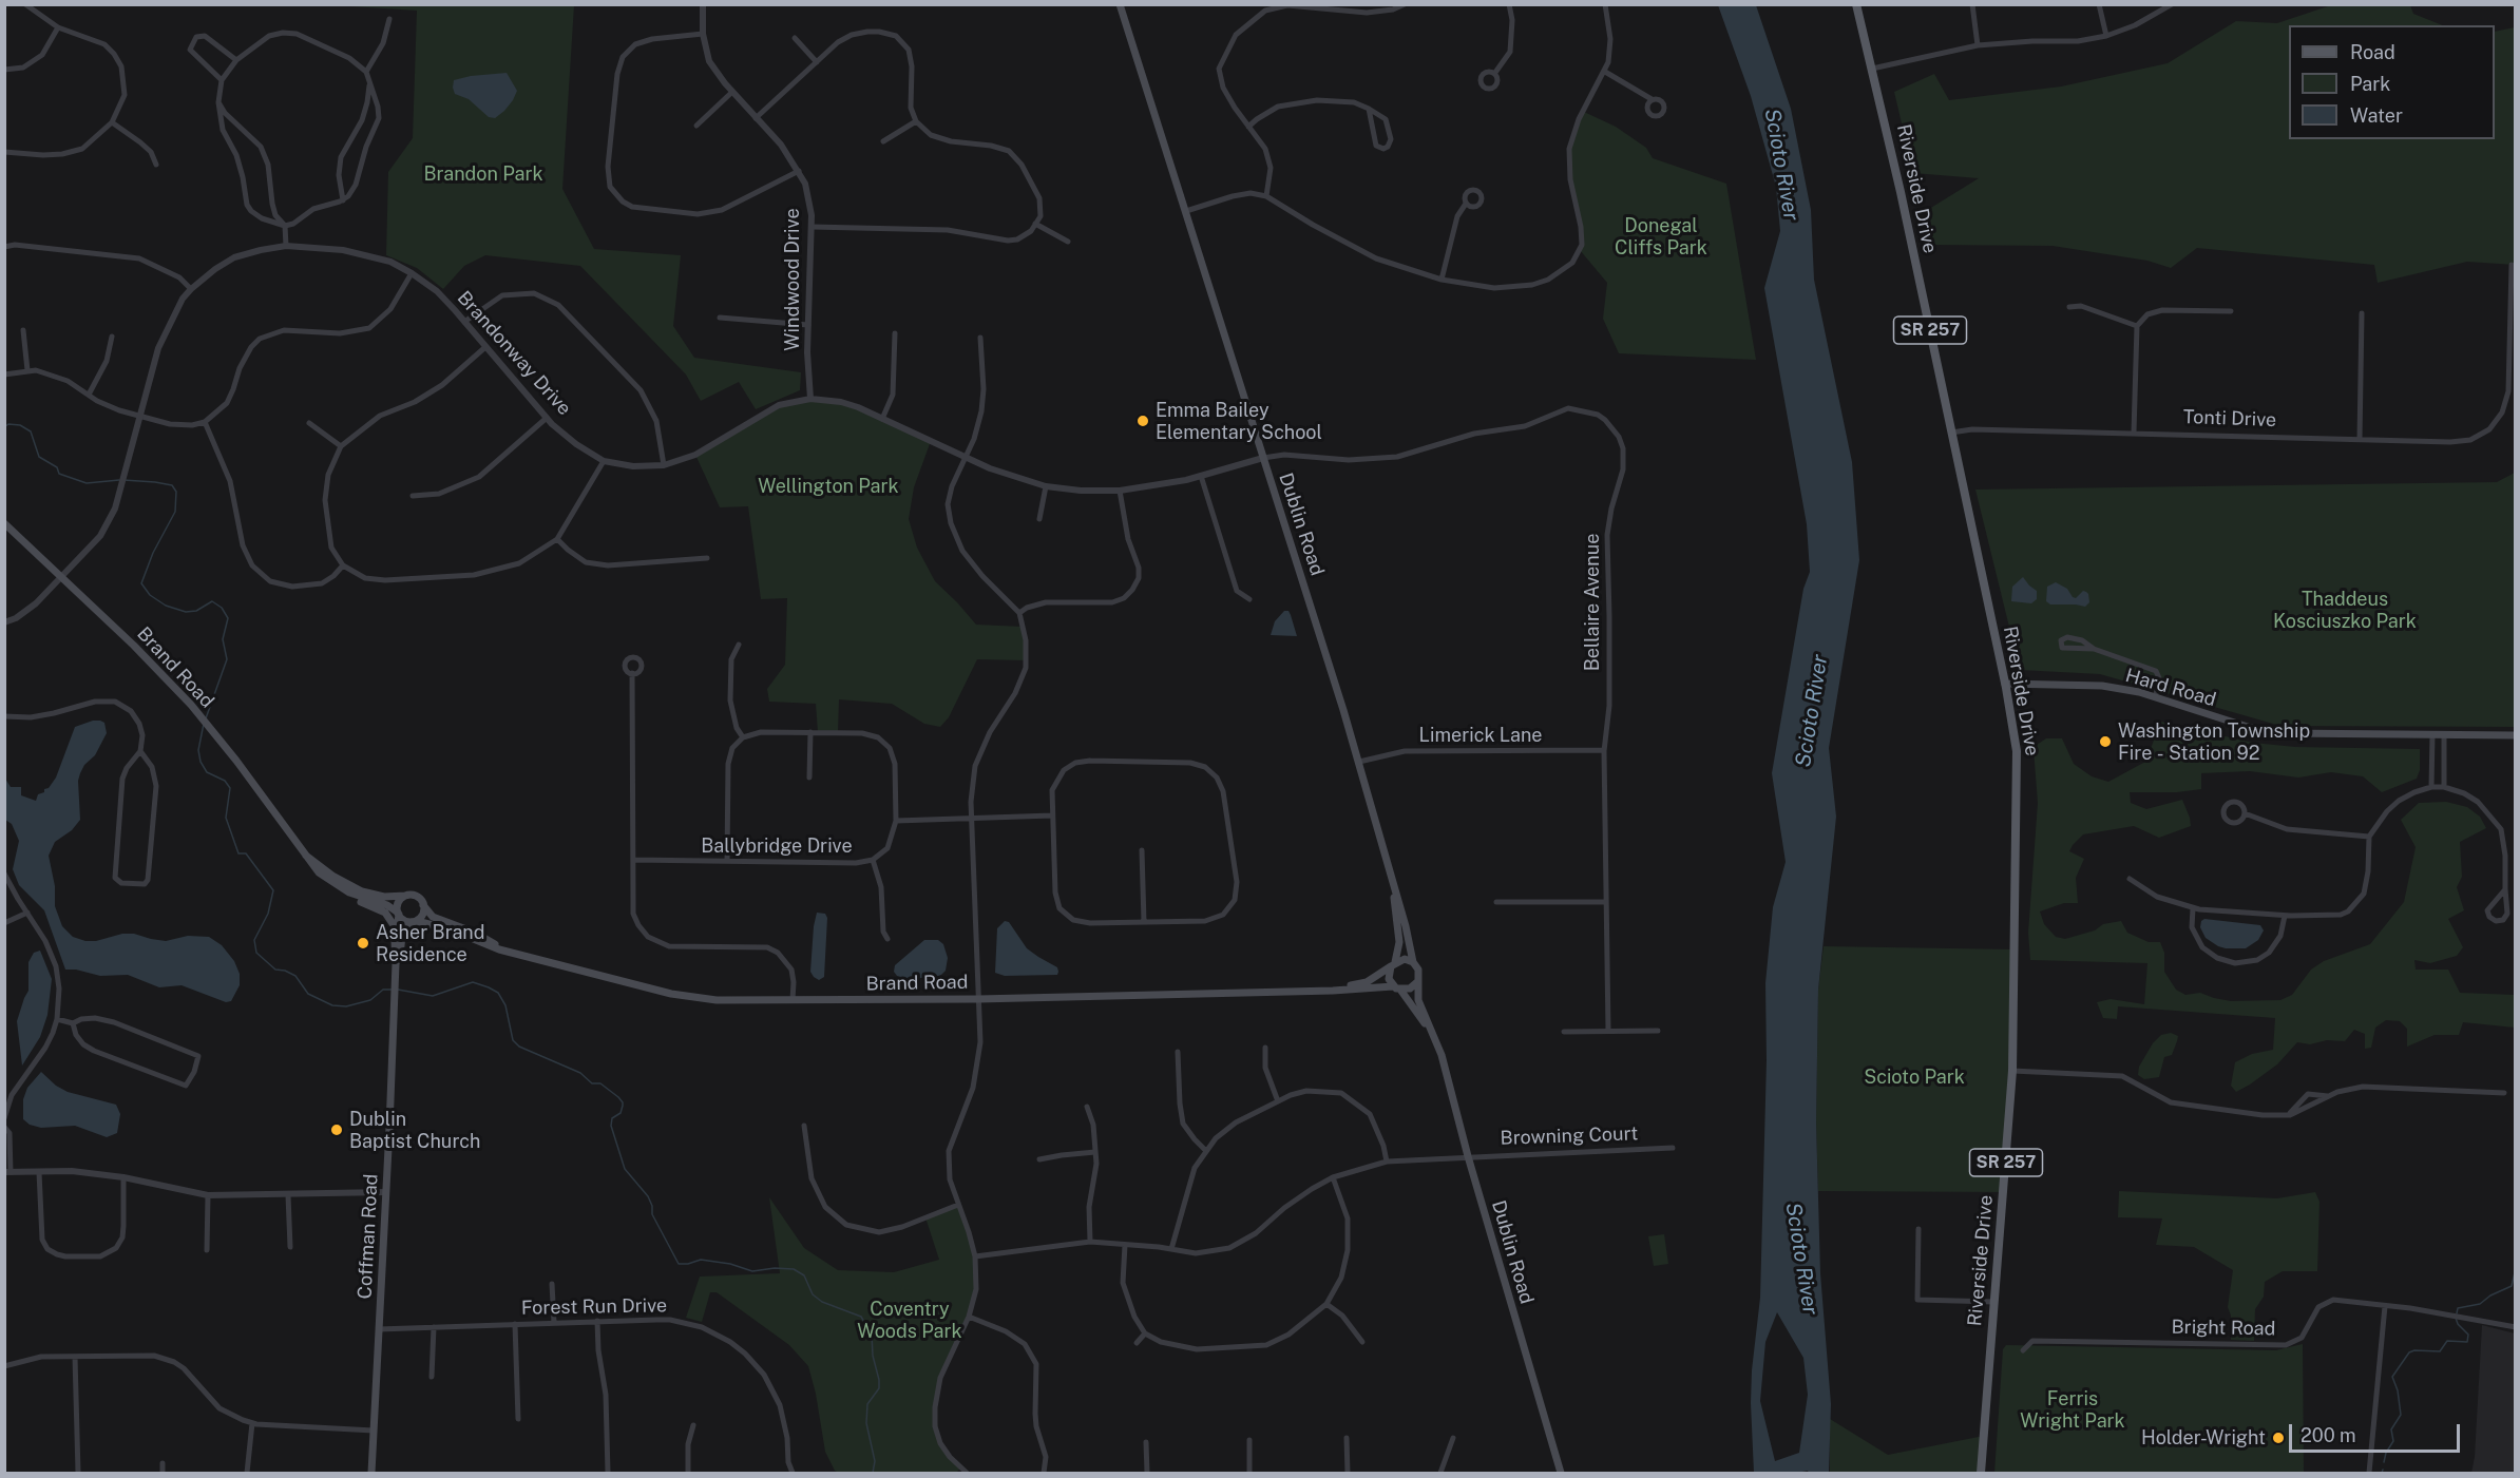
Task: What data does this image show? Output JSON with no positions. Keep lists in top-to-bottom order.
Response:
{
  "streets": {
    "main road": [
      "Riverside Drive",
      "SR 257",
      "Dublin Road",
      "Brand Road",
      "Hard Road",
      "Coffman Road"
    ],
    "street": [
      "Windwood Drive",
      "Brandonway Drive",
      "Tonti Drive",
      "Bellaire Avenue",
      "Limerick Lane",
      "Ballybridge Drive",
      "Browning Court",
      "Forest Run Drive",
      "Bright Road"
    ]
  },
  "crossings": [
    ["Riverside Drive", "Tonti Drive"],
    ["Riverside Drive", "Hard Road"],
    ["Windwood Drive", "Brandonway Drive"],
    ["Brandonway Drive", "Dublin Road"],
    ["Brandonway Drive", "Bellaire Avenue"],
    ["Brandonway Drive", "Brand Road"],
    ["Dublin Road", "Bellaire Avenue"],
    ["Dublin Road", "Brand Road"],
    ["Dublin Road", "Limerick Lane"],
    ["Dublin Road", "Browning Court"],
    ["Bellaire Avenue", "Limerick Lane"],
    ["Brand Road", "Coffman Road"],
    ["Coffman Road", "Forest Run Drive"]
  ],
  "water": ["Scioto River"],
  "parks": [
    "Brandon Park",
    "Donegal Cliffs Park",
    "Wellington Park",
    "Thaddeus Kosciuszko Park",
    "Scioto Park",
    "Coventry Woods Park",
    "Ferris Wright Park"
  ],
  "places": [
    "Emma Bailey Elementary School",
    "Washington Township Fire - Station 92",
    "Asher Brand Residence",
    "Dublin Baptist Church",
    "Holder-Wright"
  ],
  "legend": ["Road", "Park", "Water"],
  "scale_bar": "200 m"
}
